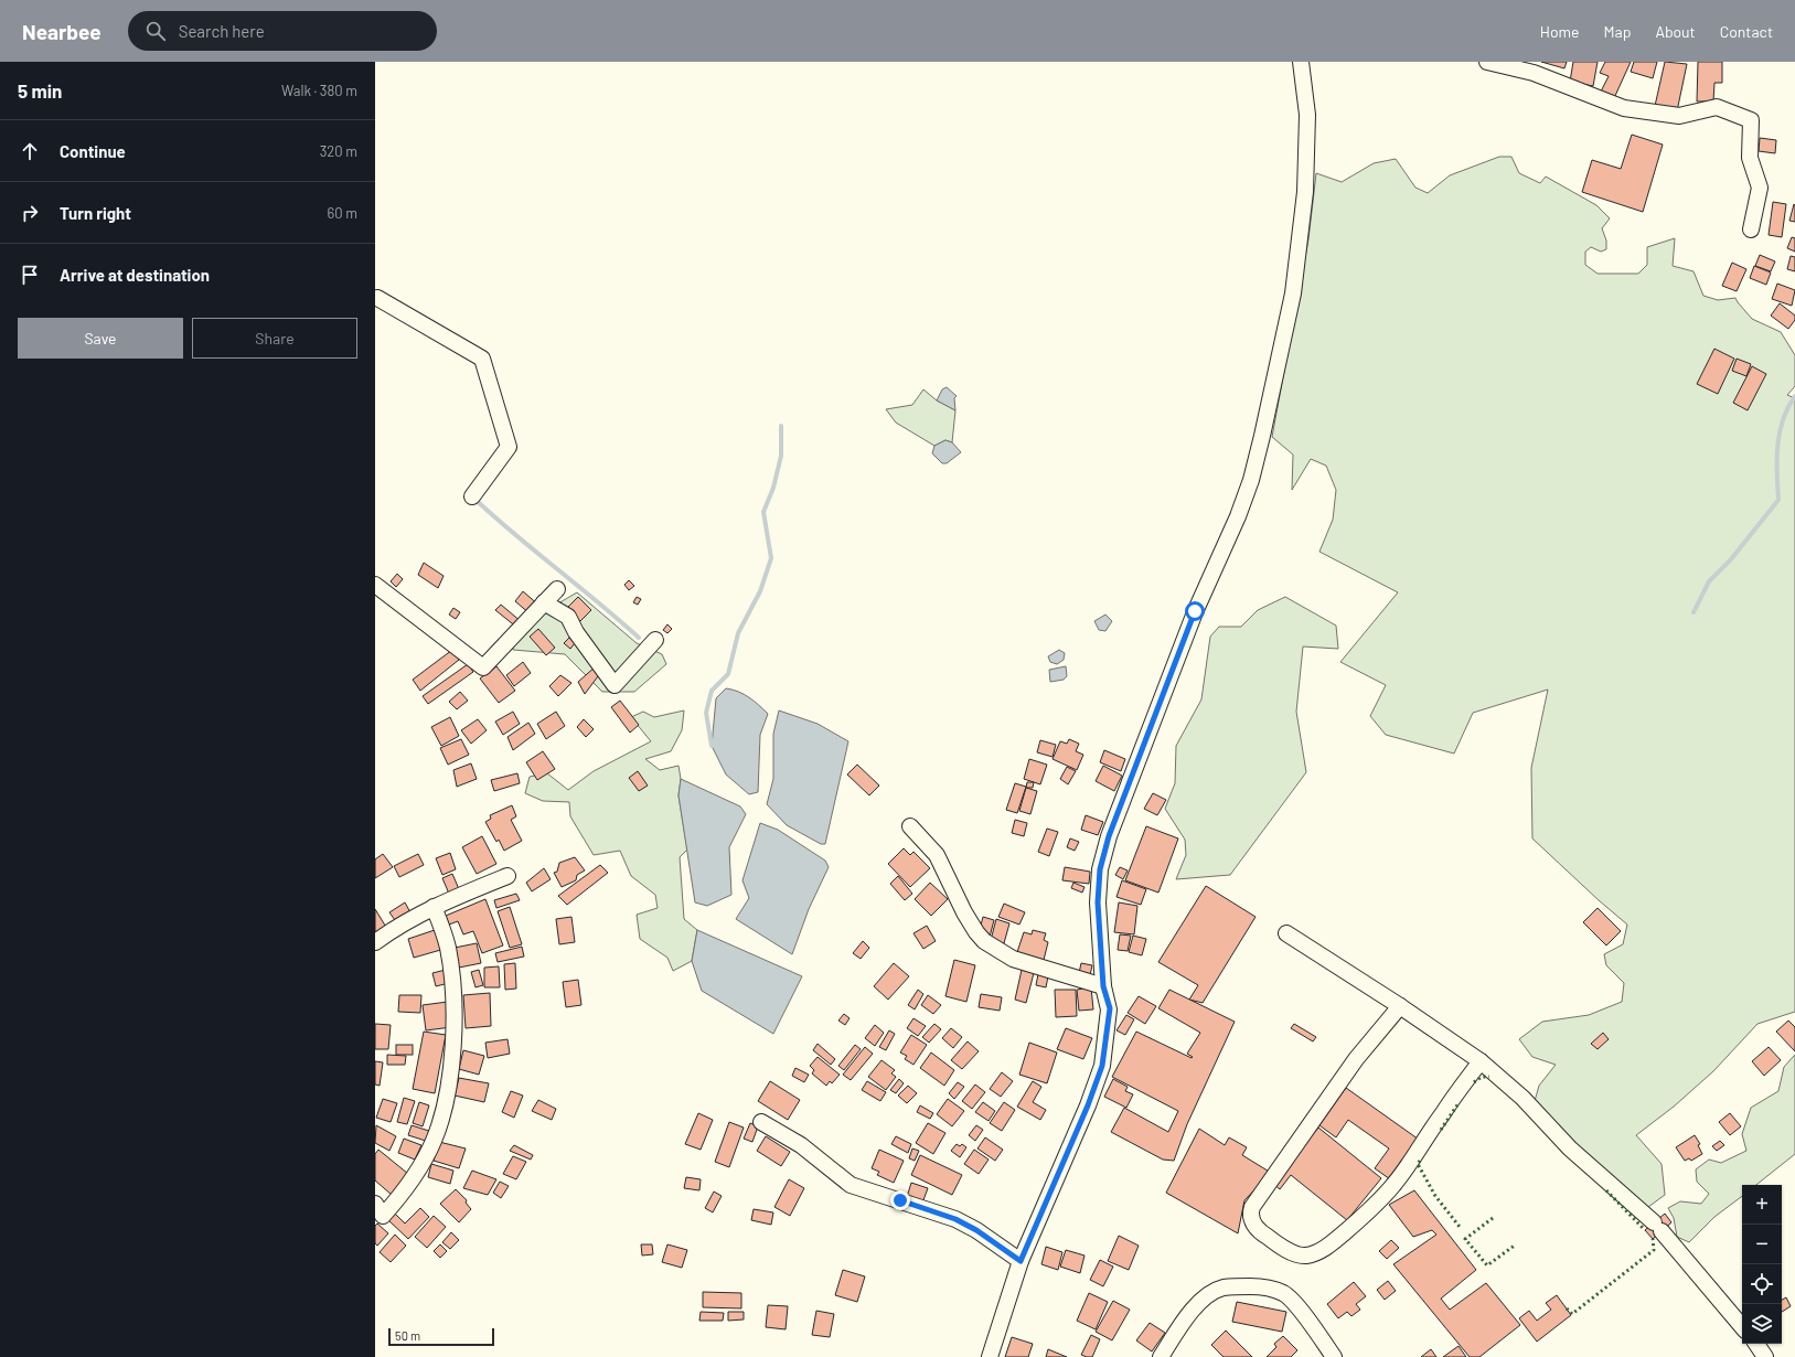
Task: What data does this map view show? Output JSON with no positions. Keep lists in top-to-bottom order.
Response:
{
  "scale_bar": "50 m",
  "page": {
    "header": "Nearbee",
    "search": "Search here",
    "nav": [
      "Home",
      "Map",
      "About",
      "Contact"
    ],
    "heading": ["5 min", "Walk · 380 m"],
    "list": [
      ["Continue", "320 m"],
      ["Turn right", "60 m"],
      "Arrive at destination"
    ],
    "buttons": ["Save", "Share"],
    "map_buttons": ["+", "−"],
    "scale": "50 m"
  }
}
